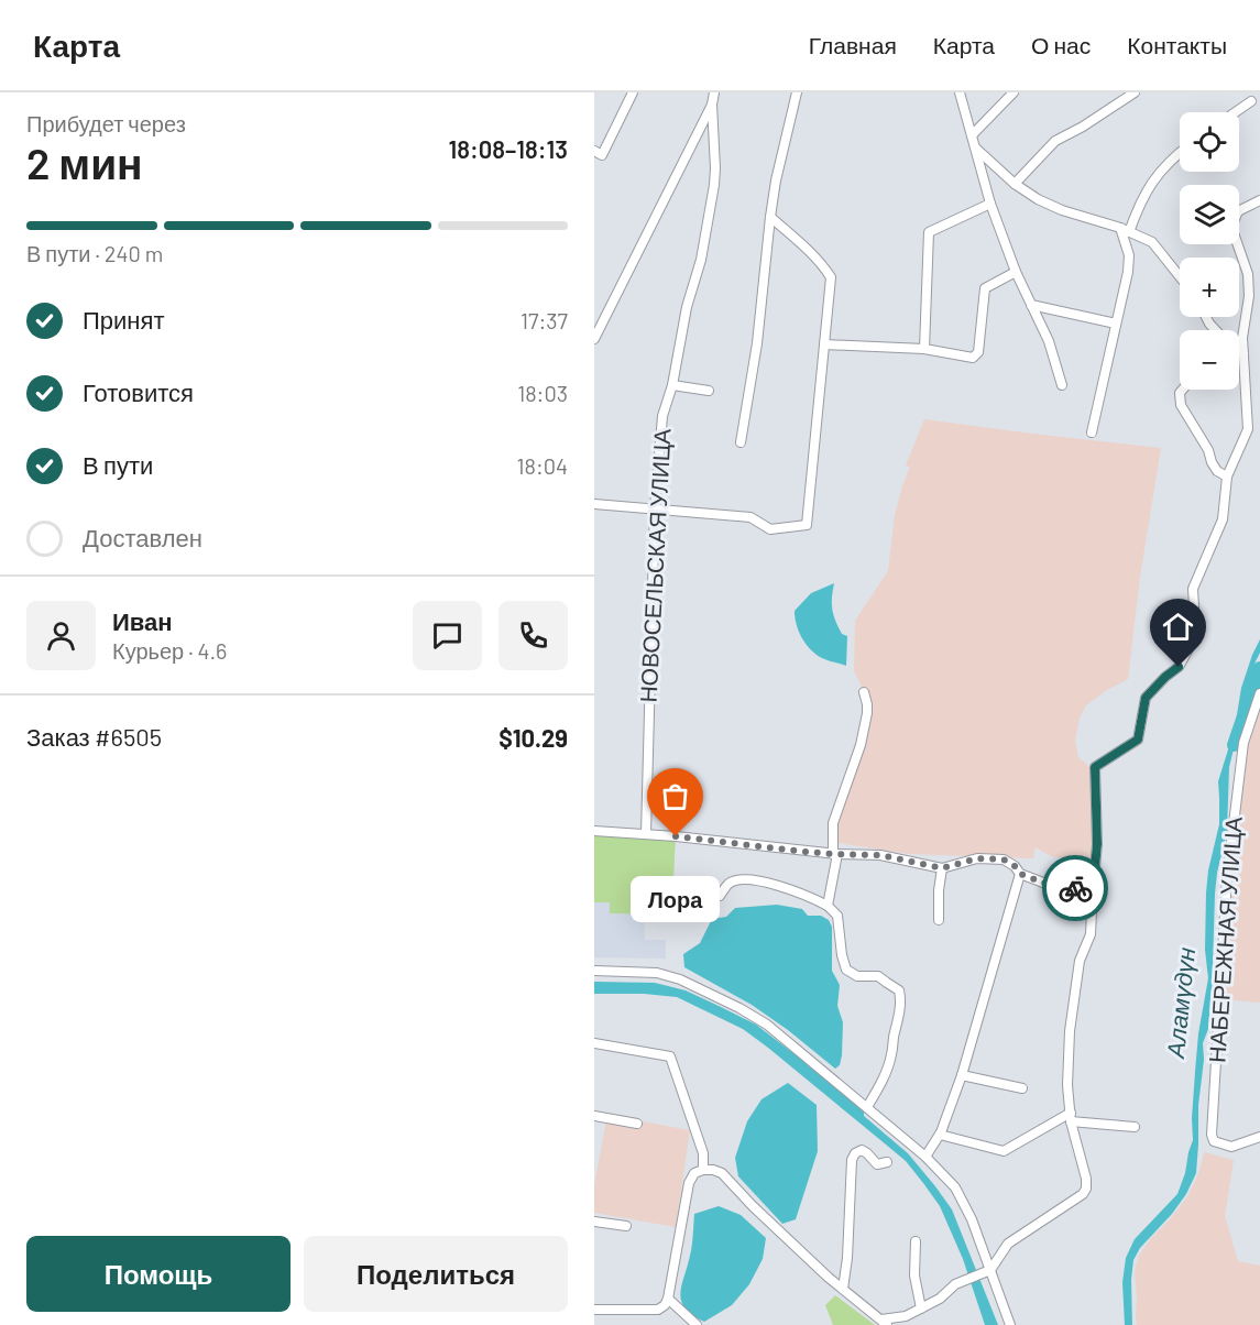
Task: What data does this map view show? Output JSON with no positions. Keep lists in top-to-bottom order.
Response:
{
  "streets": {
    "street": ["НОВОСЕЛЬСКАЯ УЛИЦА", "НАБЕРЕЖНАЯ УЛИЦА"]
  },
  "water": ["Аламүдүн"],
  "places": ["Лора"],
  "page": {
    "header": "Карта",
    "nav": [
      "Главная",
      "Карта",
      "О нас",
      "Контакты"
    ],
    "heading": ["2 мин", "Прибудет через", "18:08–18:13"],
    "panel": [
      "Иван",
      "Курьер · 4.6",
      "Заказ #6505",
      "$10.29"
    ],
    "map_buttons": ["+", "−"],
    "bar": "В пути · 240 m",
    "list": [
      ["Принят", "17:37"],
      ["Готовится", "18:03"],
      ["В пути", "18:04"],
      "Доставлен"
    ],
    "bubble": "Лора",
    "buttons": ["Помощь", "Поделиться"]
  }
}
